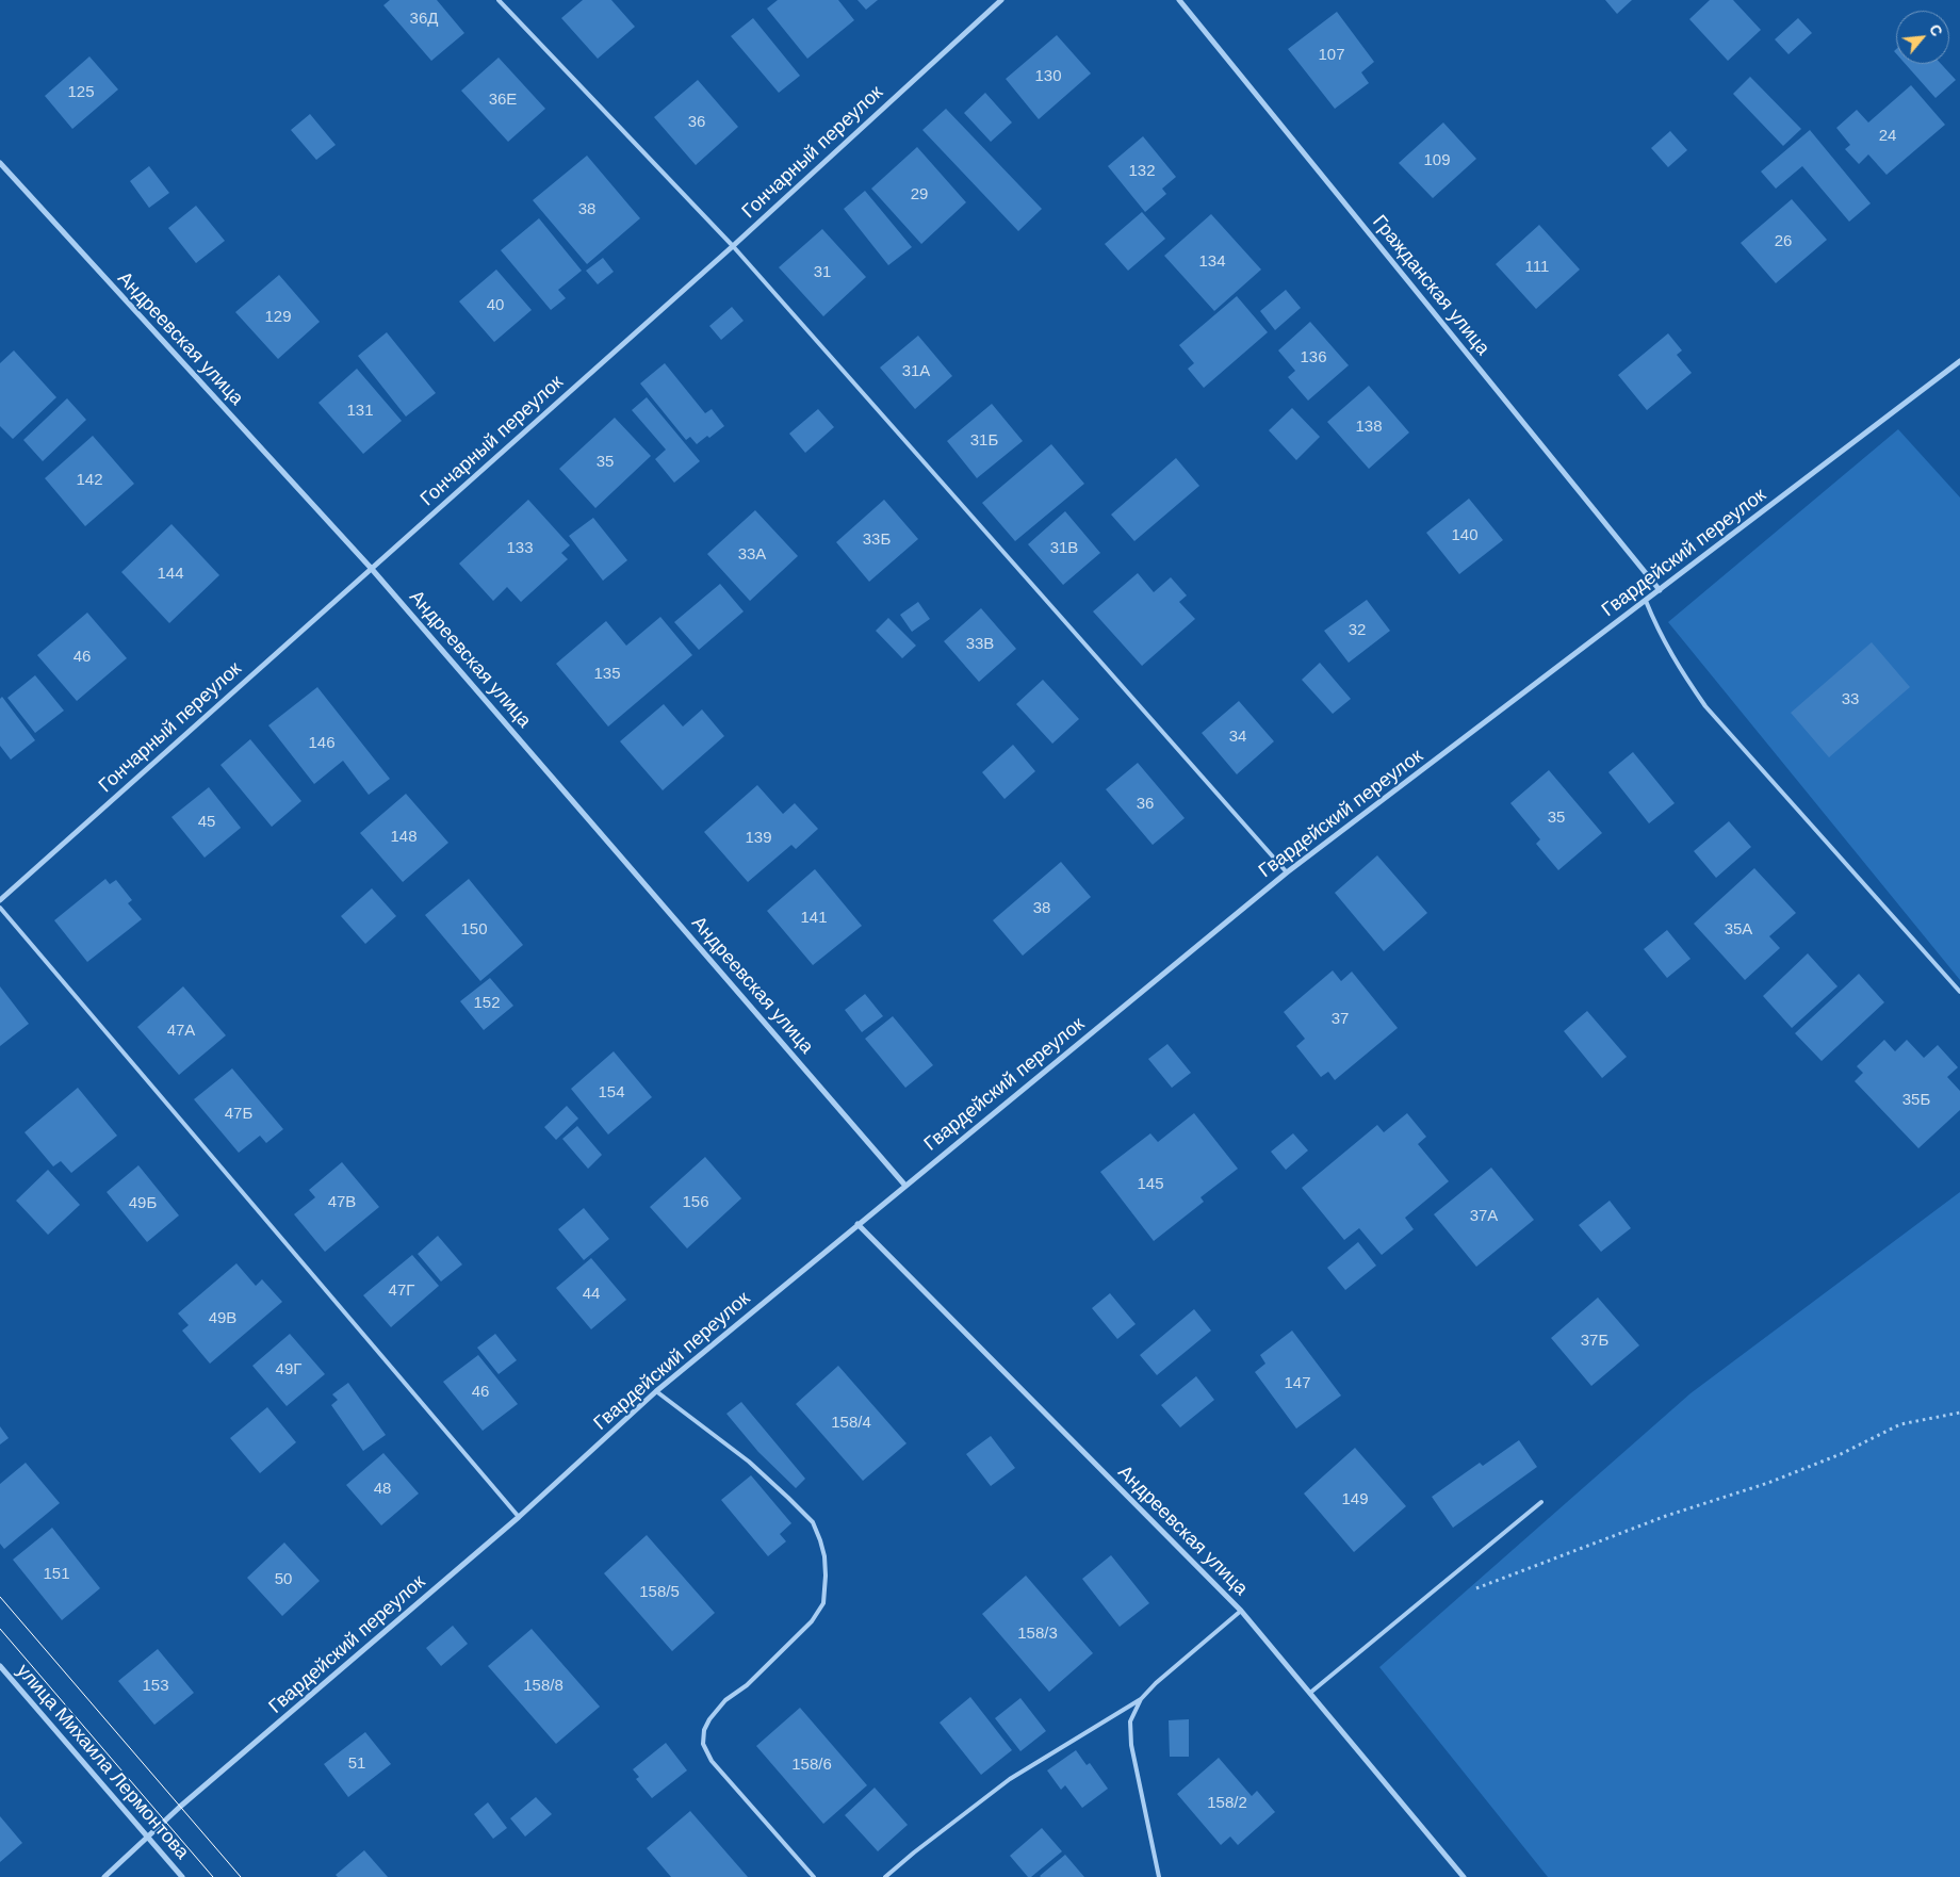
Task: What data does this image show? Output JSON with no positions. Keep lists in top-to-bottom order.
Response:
{
  "streets": {
    "street": [
      "Гончарный переулок",
      "Гражданская улица",
      "Андреевская улица",
      "Гвардейский переулок",
      "улица Михаила Лермонтова"
    ]
  },
  "crossings": [
    ["Гончарный переулок", "Андреевская улица"],
    ["Гражданская улица", "Гвардейский переулок"],
    ["Андреевская улица", "Гвардейский переулок"],
    ["Гвардейский переулок", "улица Михаила Лермонтова"]
  ],
  "house_numbers": [
    "36Д",
    "107",
    "130",
    "125",
    "36Е",
    "36",
    "24",
    "109",
    "132",
    "29",
    "38",
    "26",
    "134",
    "111",
    "31",
    "40",
    "129",
    "136",
    "31А",
    "131",
    "138",
    "31Б",
    "35",
    "142",
    "140",
    "33Б",
    "133",
    "31В",
    "33А",
    "144",
    "32",
    "33В",
    "46",
    "135",
    "33",
    "34",
    "146",
    "36",
    "35",
    "45",
    "148",
    "139",
    "38",
    "141",
    "150",
    "35А",
    "152",
    "37",
    "47А",
    "154",
    "35Б",
    "47Б",
    "145",
    "47В",
    "156",
    "49Б",
    "37А",
    "47Г",
    "44",
    "49В",
    "37Б",
    "49Г",
    "147",
    "46",
    "158/4",
    "48",
    "149",
    "151",
    "50",
    "158/5",
    "158/3",
    "153",
    "158/8",
    "51",
    "158/6",
    "158/2"
  ],
  "north": "top right"
}
